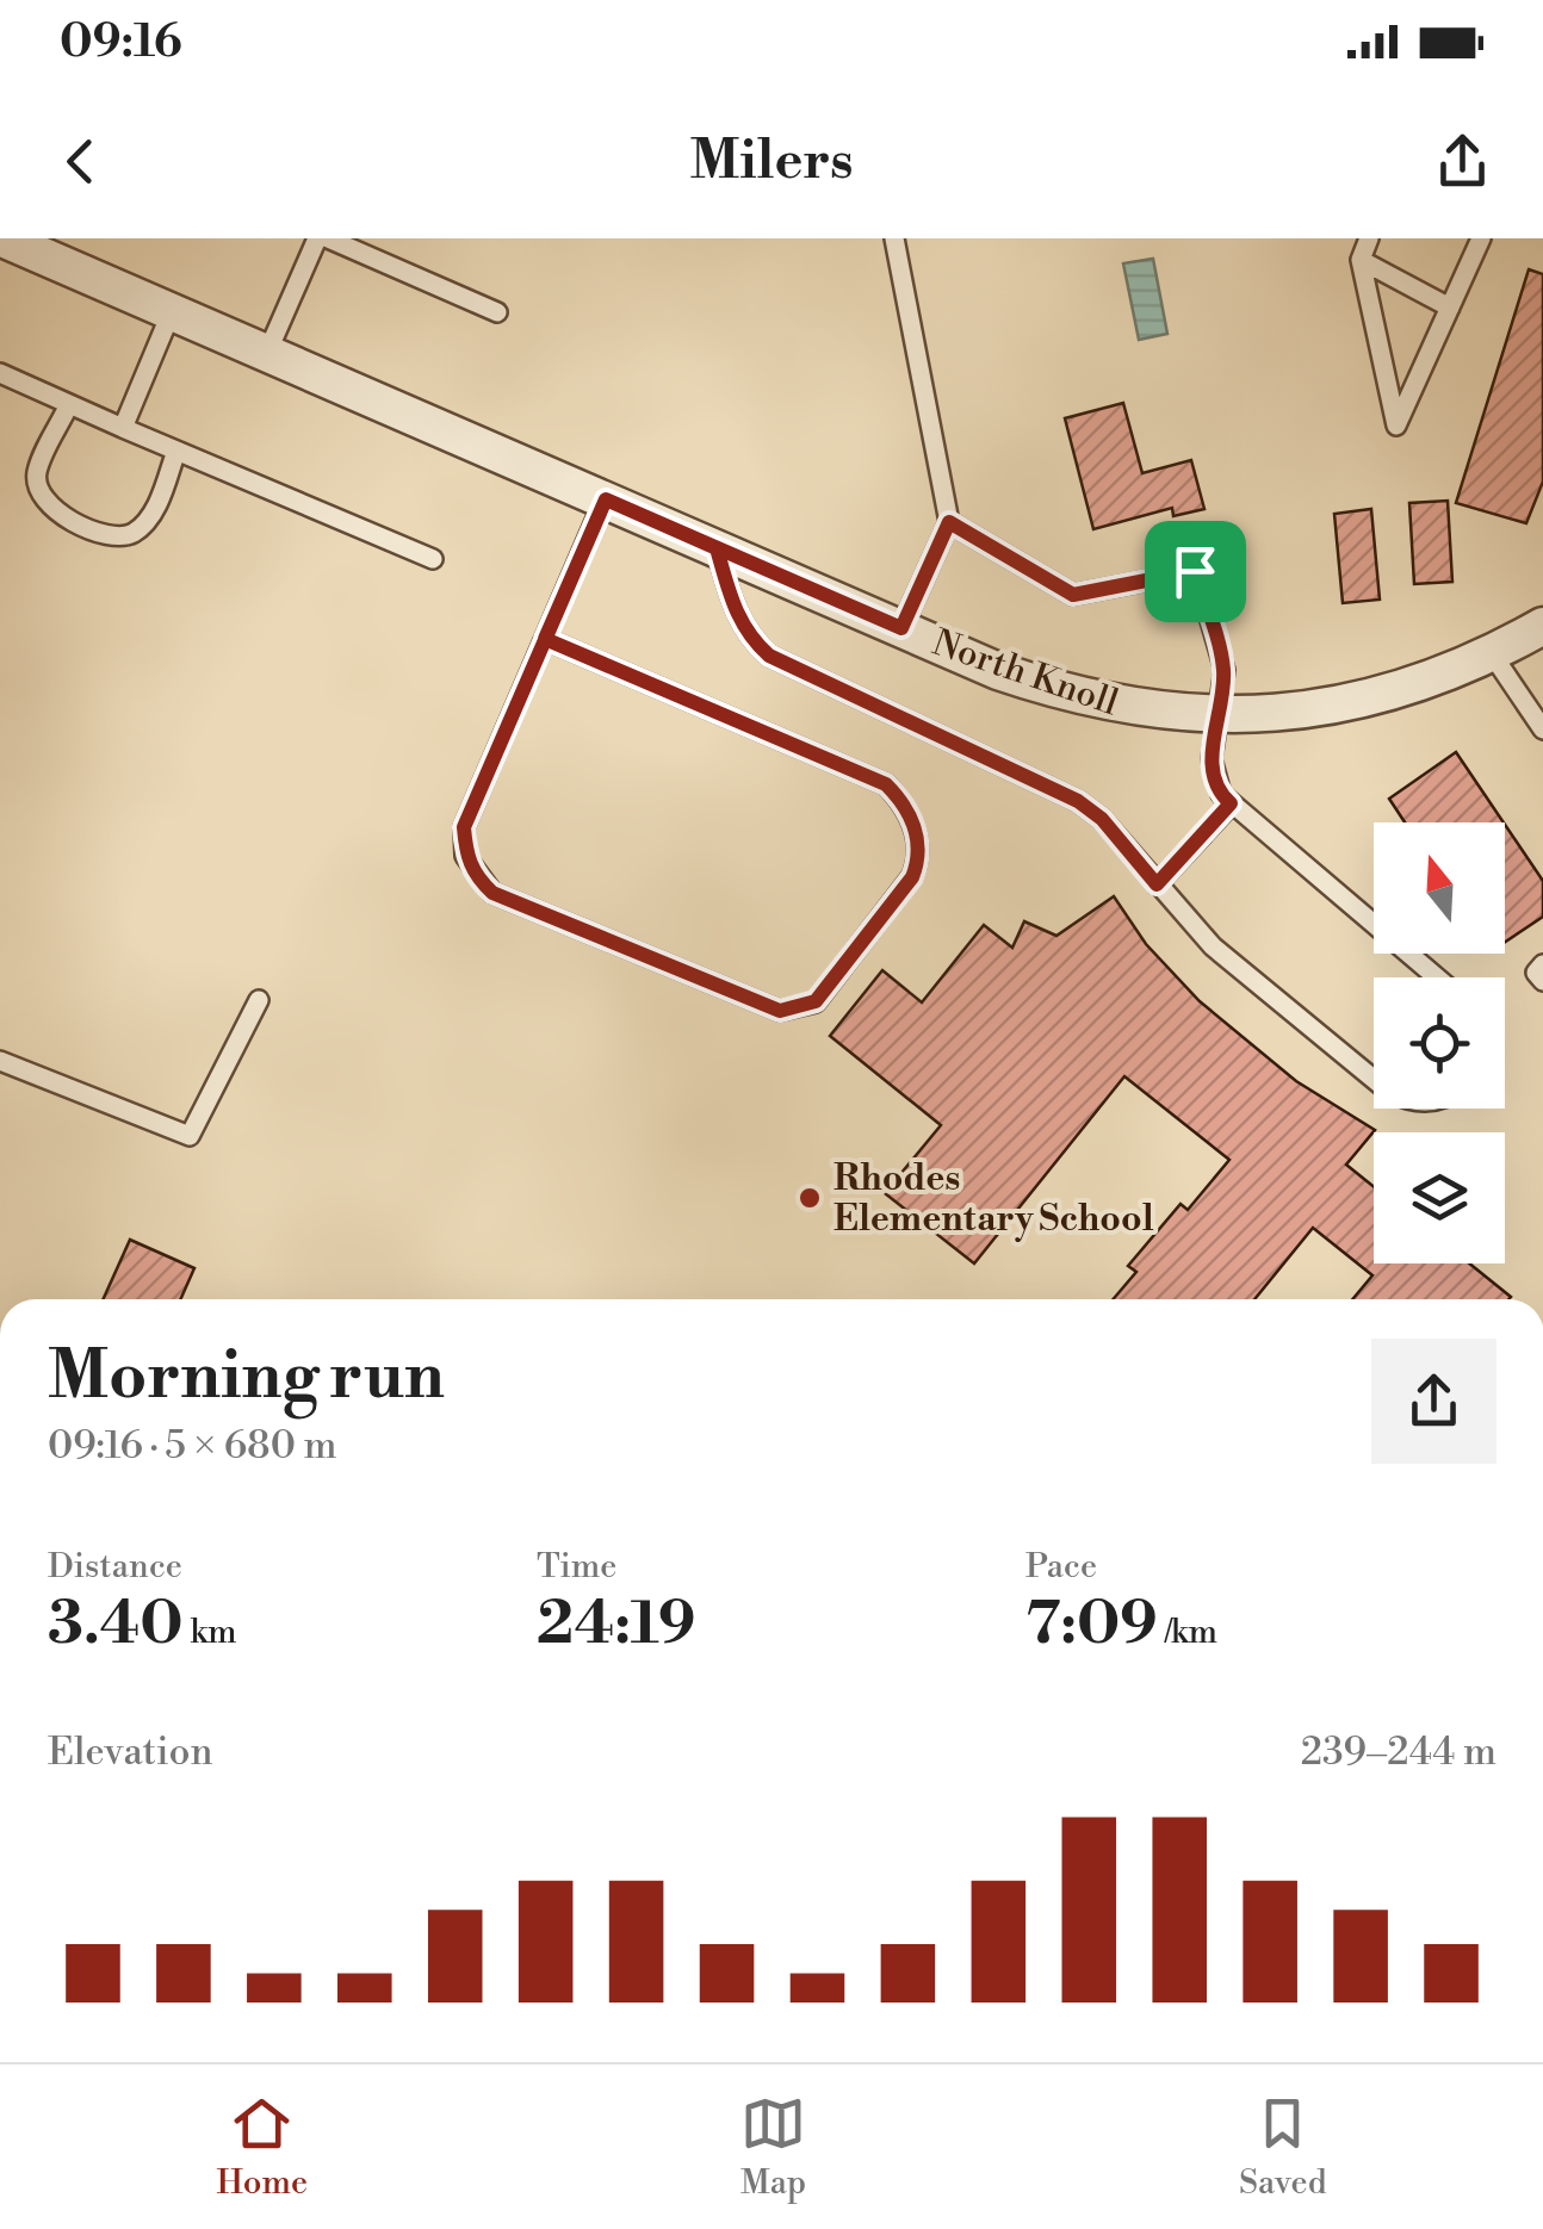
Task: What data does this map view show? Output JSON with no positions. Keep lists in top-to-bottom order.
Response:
{
  "streets": {
    "street": ["North Knoll"]
  },
  "places": ["Rhodes Elementary School"],
  "north": "top",
  "page": {
    "status": "09:16",
    "header": "Milers",
    "heading": ["Morning run", "09:16 · 5 × 680 m"],
    "stats": [
      ["Distance", "3.40 km"],
      ["Time", "24:19"],
      ["Pace", "7:09 /km"]
    ],
    "chart": ["Elevation", "239–244 m"],
    "tabs": ["Home", "Map", "Saved"]
  }
}
